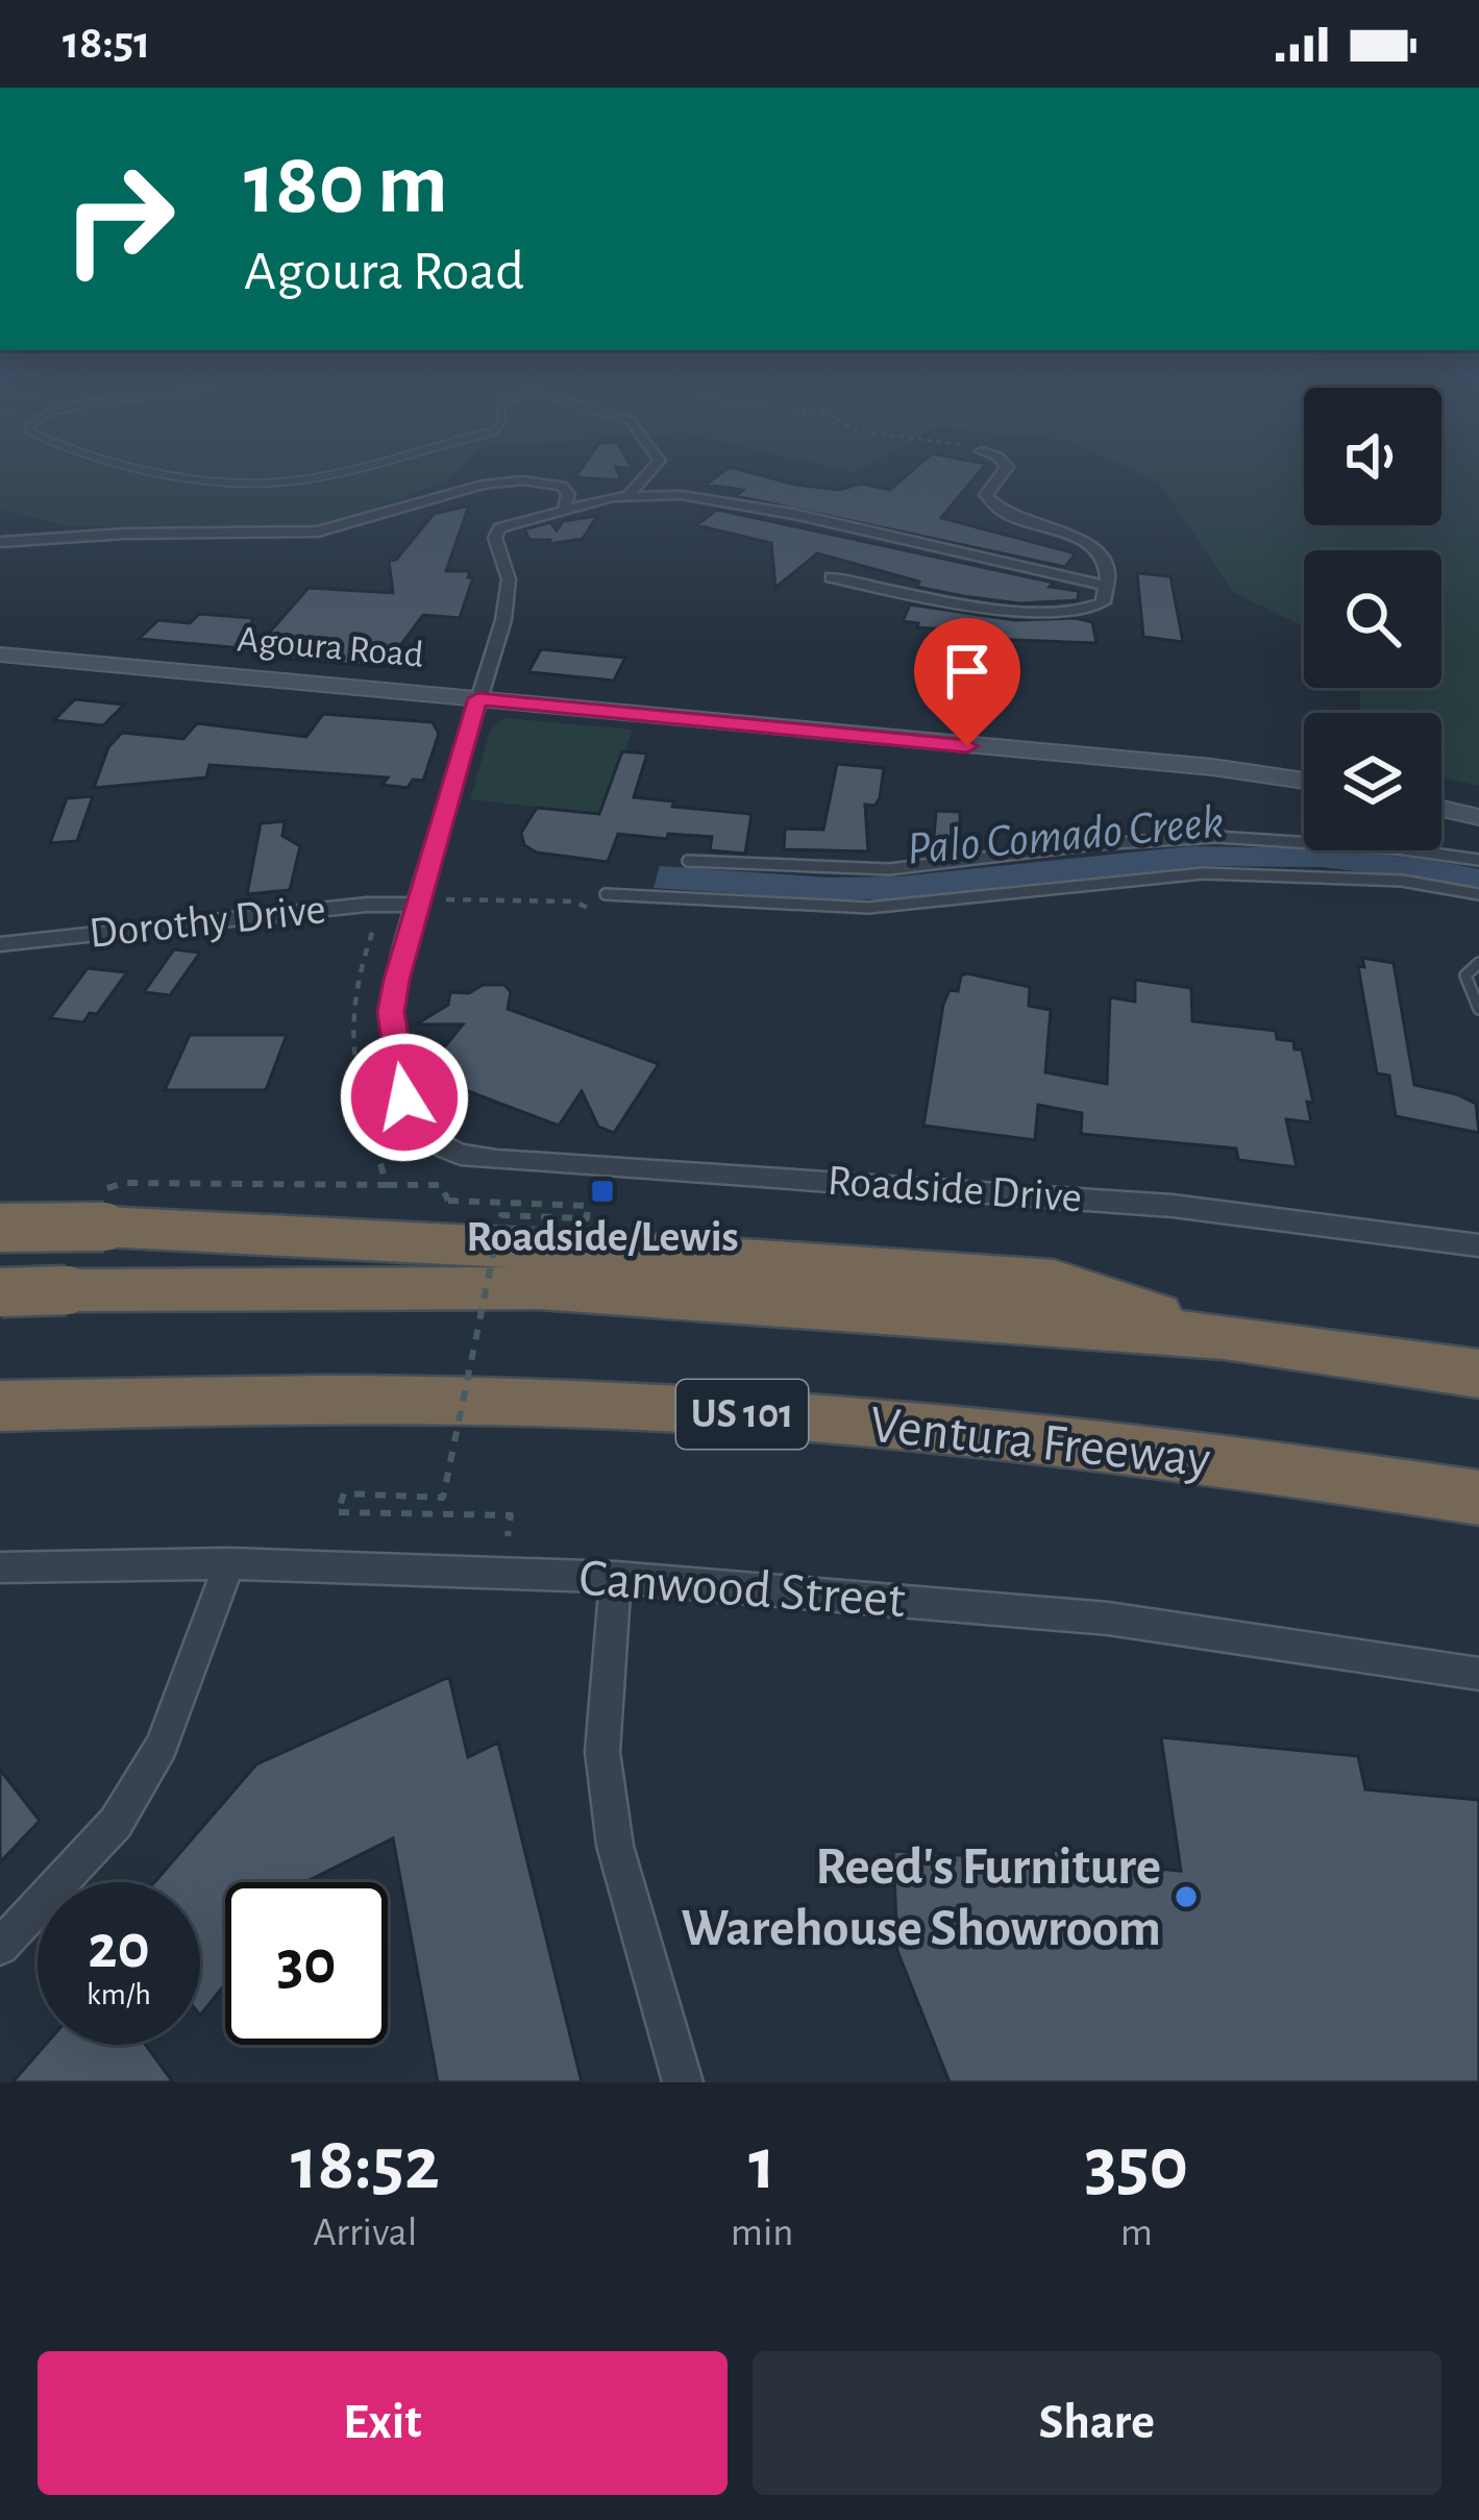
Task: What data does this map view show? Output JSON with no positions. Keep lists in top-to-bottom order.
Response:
{
  "streets": {
    "highway": ["US 101", "Ventura Freeway"],
    "main road": ["Agoura Road"],
    "street": ["Dorothy Drive", "Roadside Drive", "Canwood Street"]
  },
  "crossings": [
    ["Dorothy Drive", "Roadside Drive"]
  ],
  "water": ["Palo Comado Creek"],
  "places": {
    "transit": ["Roadside/Lewis"],
    "other": ["Reed's Furniture Warehouse Showroom"]
  },
  "page": {
    "status": "18:51",
    "turn": ["180 m", "Agoura Road"],
    "speed": "20 km/h",
    "limit": "30",
    "eta": [
      "18:52",
      "Arrival",
      "1",
      "min",
      "350",
      "m"
    ],
    "buttons": ["Exit", "Share"]
  }
}
